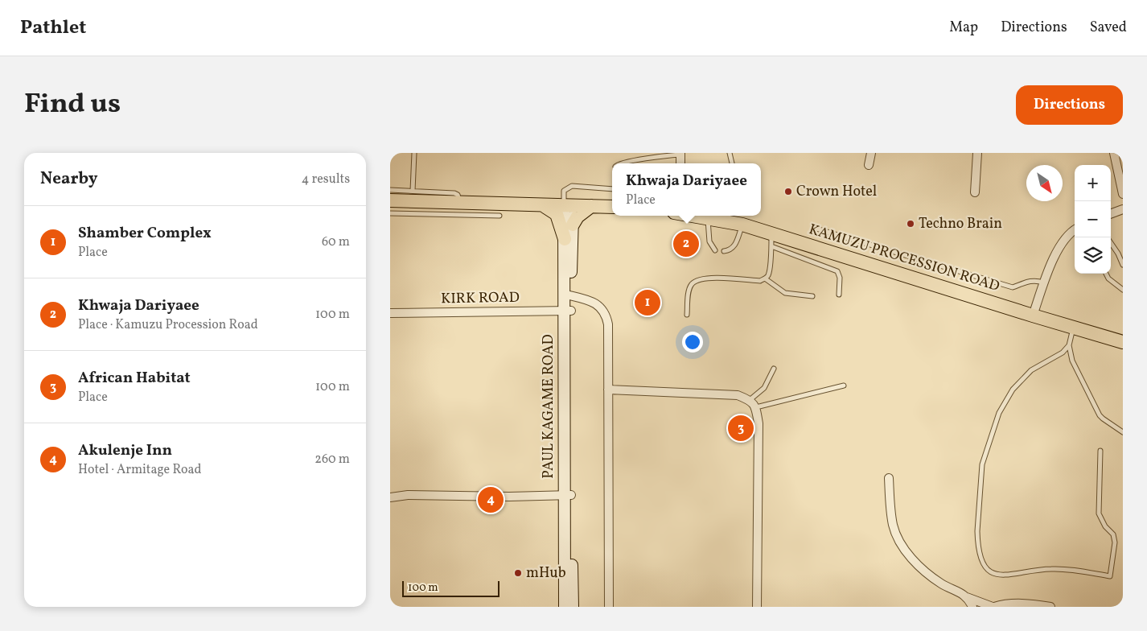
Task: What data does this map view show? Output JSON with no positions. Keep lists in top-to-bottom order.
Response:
{
  "streets": {
    "highway": ["KAMUZU PROCESSION ROAD"],
    "main road": ["PAUL KAGAME ROAD"],
    "street": ["KIRK ROAD"]
  },
  "crossings": [
    ["KIRK ROAD", "PAUL KAGAME ROAD"]
  ],
  "places": ["Crown Hotel", "Techno Brain", "mHub"],
  "scale_bar": "100 m",
  "north": "bottom right",
  "page": {
    "header": "Pathlet",
    "nav": ["Map", "Directions", "Saved"],
    "title": "Find us",
    "buttons": "Directions",
    "heading": ["Nearby", "4 results"],
    "popup": ["Khwaja Dariyaee", "Place"],
    "map_buttons": ["+", "−"],
    "list": [
      {
        "mark": "1",
        "name": "Shamber Complex",
        "note": "Place",
        "value": "60 m"
      },
      {
        "mark": "2",
        "name": "Khwaja Dariyaee",
        "note": "Place · Kamuzu Procession Road",
        "value": "100 m"
      },
      {
        "mark": "3",
        "name": "African Habitat",
        "note": "Place",
        "value": "100 m"
      },
      {
        "mark": "4",
        "name": "Akulenje Inn",
        "note": "Hotel · Armitage Road",
        "value": "260 m"
      }
    ],
    "pins": [
      "2",
      "1",
      "3",
      "4"
    ],
    "scale": "100 m"
  }
}
